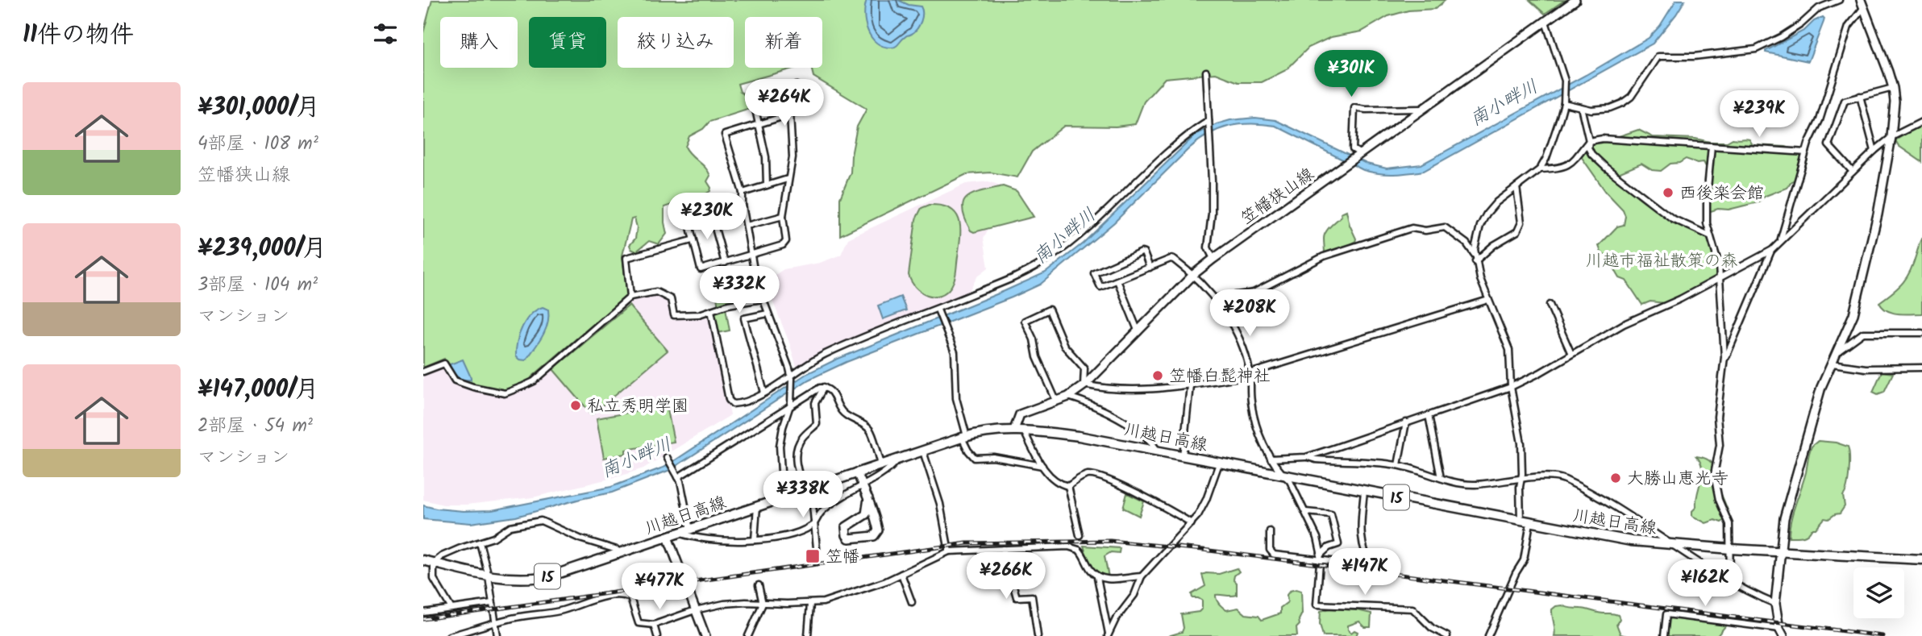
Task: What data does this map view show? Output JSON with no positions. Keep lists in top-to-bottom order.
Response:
{
  "streets": {
    "main road": ["川越日高線", "15"],
    "street": ["笠幡狭山線"]
  },
  "crossings": [
    ["笠幡狭山線", "川越日高線"]
  ],
  "water": ["南小畔川"],
  "parks": ["川越市福祉散策の森"],
  "places": {
    "other": [
      "西後楽会館",
      "笠幡白髭神社",
      "私立秀明学園",
      "大勝山恵光寺"
    ],
    "transit": ["笠幡"]
  },
  "page": {
    "heading": "11件の物件",
    "chip": [
      "購入",
      "賃貸",
      "絞り込み",
      "新着"
    ],
    "price": [
      "¥301K",
      "¥264K",
      "¥239K",
      "¥230K",
      "¥332K",
      "¥208K",
      "¥338K",
      "¥147K",
      "¥266K",
      "¥162K",
      "¥477K"
    ],
    "list": [
      {
        "name": "¥301,000/月",
        "note": "4部屋 · 108 m² · 笠幡狭山線"
      },
      {
        "name": "¥239,000/月",
        "note": "3部屋 · 104 m² · マンション"
      },
      {
        "name": "¥147,000/月",
        "note": "2部屋 · 54 m² · マンション"
      }
    ]
  }
}
